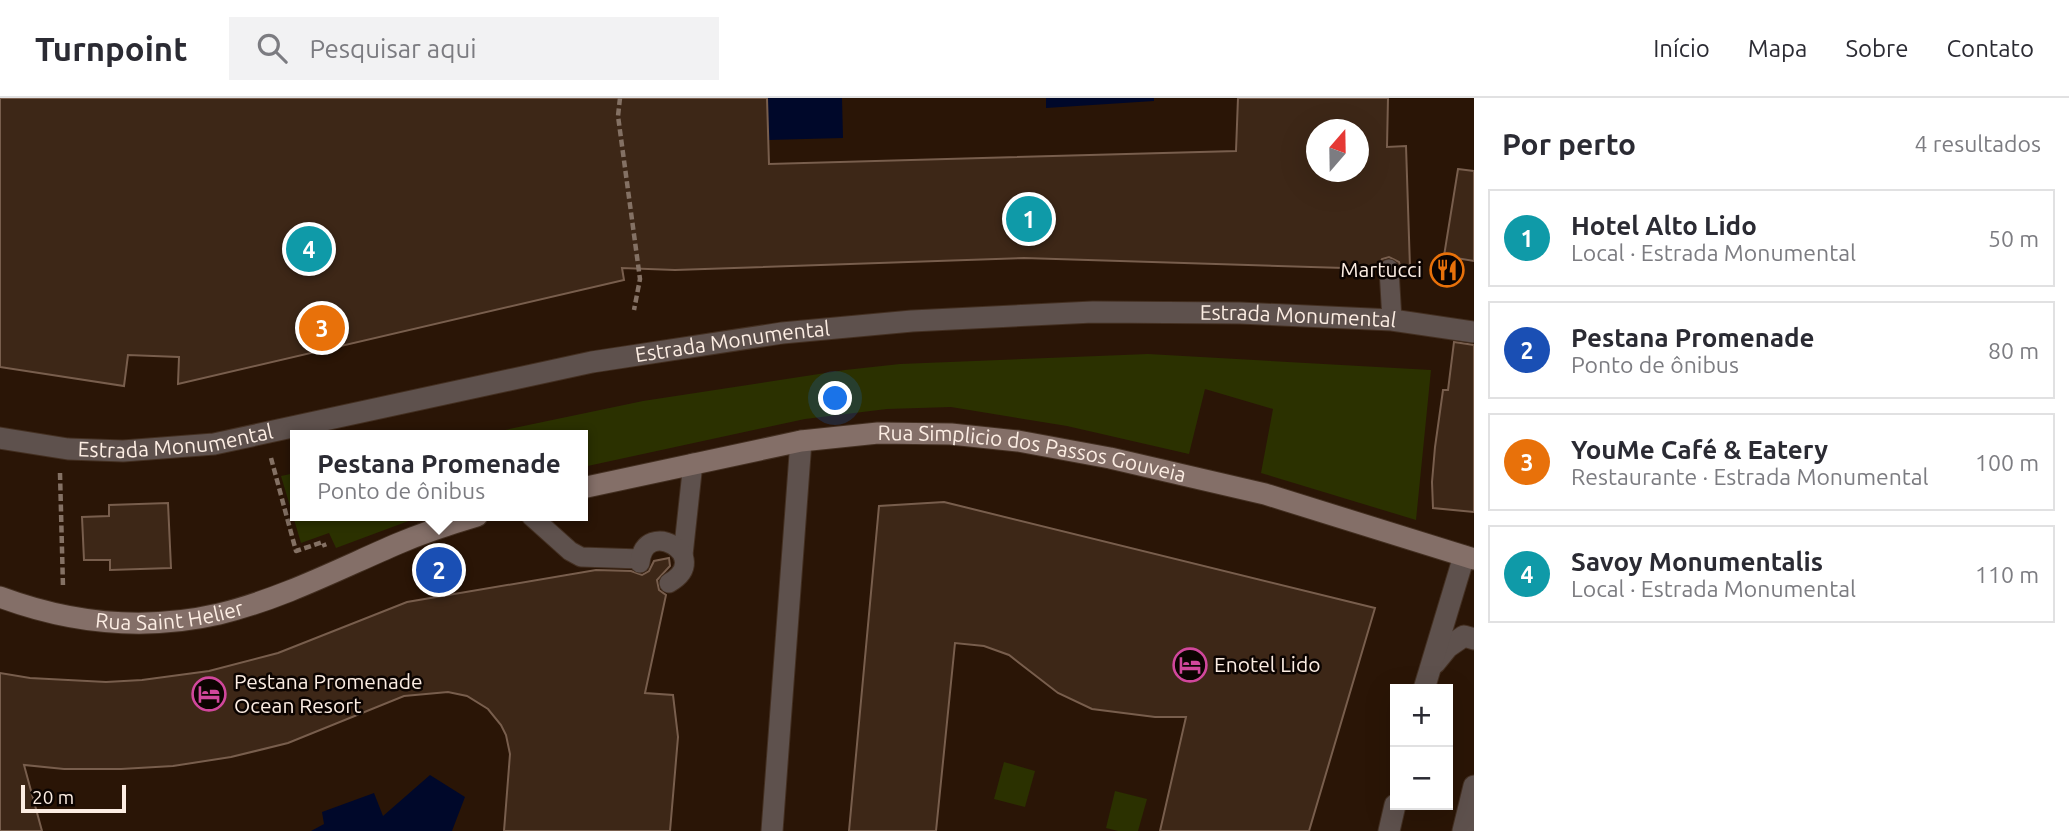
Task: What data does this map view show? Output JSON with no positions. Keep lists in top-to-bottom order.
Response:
{
  "streets": {
    "main road": ["Rua Simplicio dos Passos Gouveia", "Rua Saint Helier"],
    "street": ["Estrada Monumental"]
  },
  "places": {
    "restaurant": ["Martucci"],
    "hotel": ["Enotel Lido", "Pestana Promenade Ocean Resort"]
  },
  "scale_bar": "20 m",
  "north": "top",
  "page": {
    "header": "Turnpoint",
    "search": "Pesquisar aqui",
    "nav": [
      "Início",
      "Mapa",
      "Sobre",
      "Contato"
    ],
    "heading": ["Por perto", "4 resultados"],
    "list": [
      {
        "mark": "1",
        "name": "Hotel Alto Lido",
        "note": "Local · Estrada Monumental",
        "value": "50 m"
      },
      {
        "mark": "2",
        "name": "Pestana Promenade",
        "note": "Ponto de ônibus",
        "value": "80 m"
      },
      {
        "mark": "3",
        "name": "YouMe Café & Eatery",
        "note": "Restaurante · Estrada Monumental",
        "value": "100 m"
      },
      {
        "mark": "4",
        "name": "Savoy Monumentalis",
        "note": "Local · Estrada Monumental",
        "value": "110 m"
      }
    ],
    "pins": [
      "1",
      "4",
      "3",
      "2"
    ],
    "popup": ["Pestana Promenade", "Ponto de ônibus"],
    "map_buttons": ["+", "−"],
    "scale": "20 m"
  }
}
